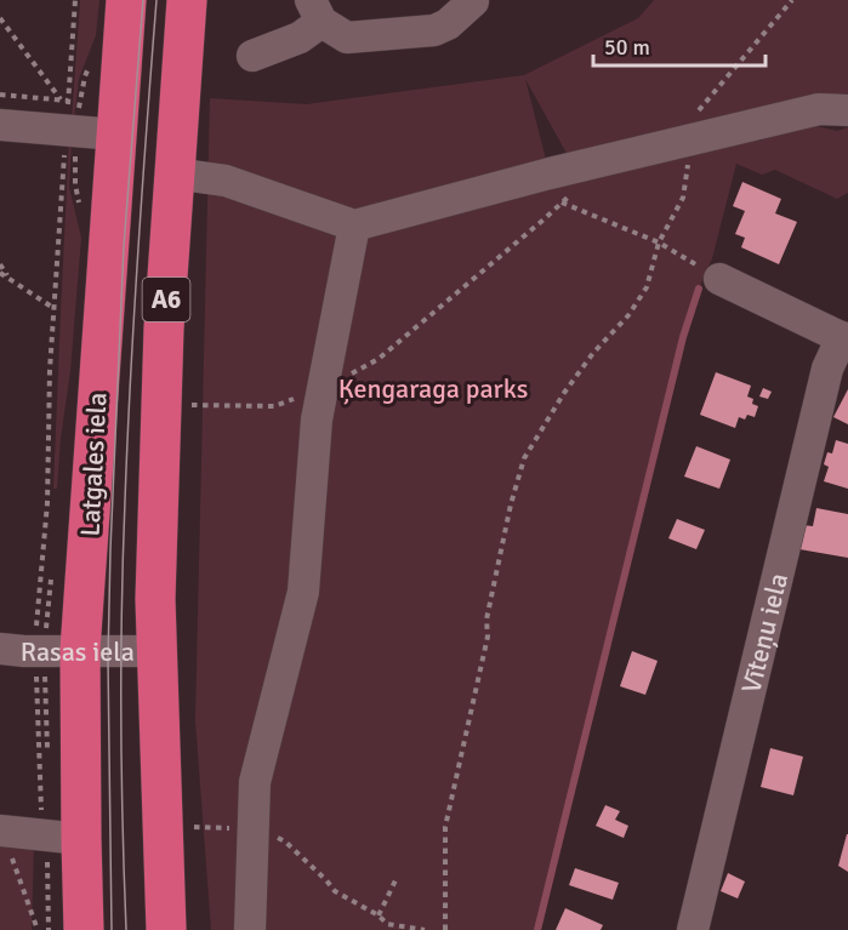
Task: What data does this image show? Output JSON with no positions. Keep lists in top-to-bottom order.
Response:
{
  "streets": {
    "highway": ["A6", "Latgales iela"],
    "street": ["Vīteņu iela", "Rasas iela"]
  },
  "crossings": [
    ["A6", "Rasas iela"],
    ["Latgales iela", "Rasas iela"]
  ],
  "parks": ["Ķengaraga parks"],
  "scale_bar": "50 m"
}
